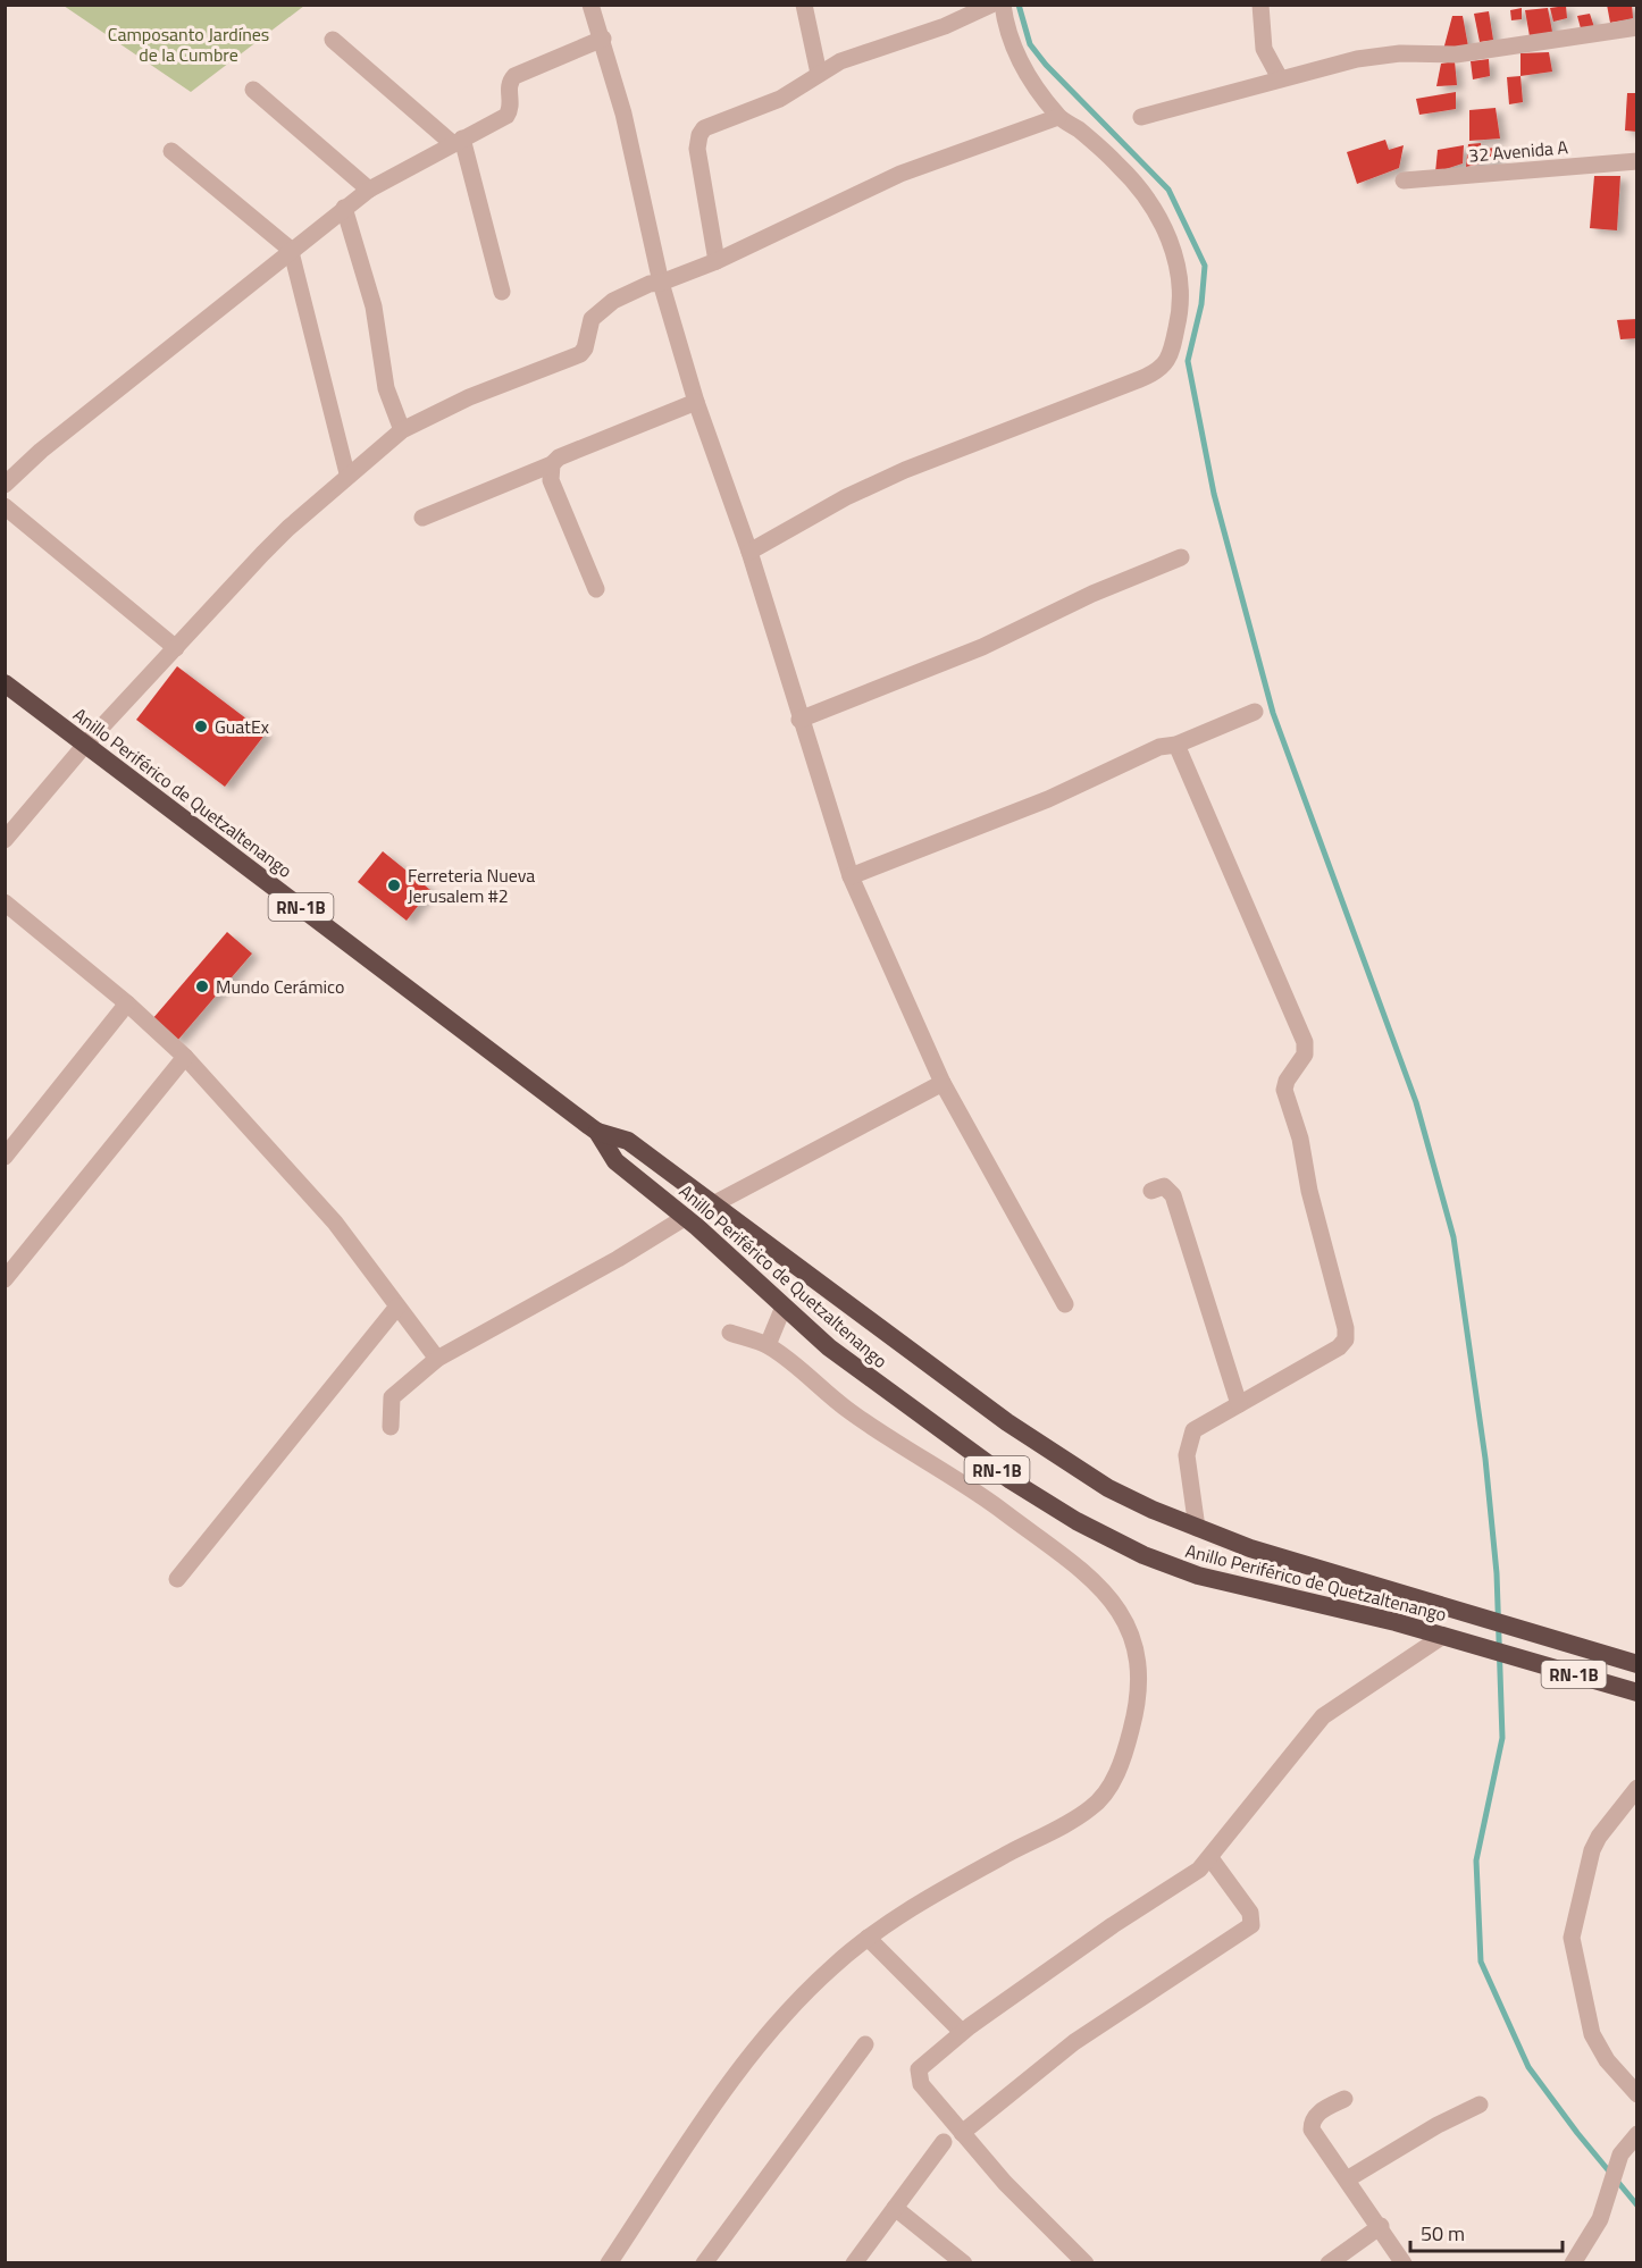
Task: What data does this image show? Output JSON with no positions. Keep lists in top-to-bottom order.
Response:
{
  "streets": {
    "highway": ["Anillo Periférico de Quetzaltenango", "RN-1B"],
    "street": ["32 Avenida A"]
  },
  "parks": ["Camposanto Jardínes de la Cumbre"],
  "places": ["GuatEx", "Ferreteria Nueva Jerusalem #2", "Mundo Cerámico"],
  "scale_bar": "50 m"
}
